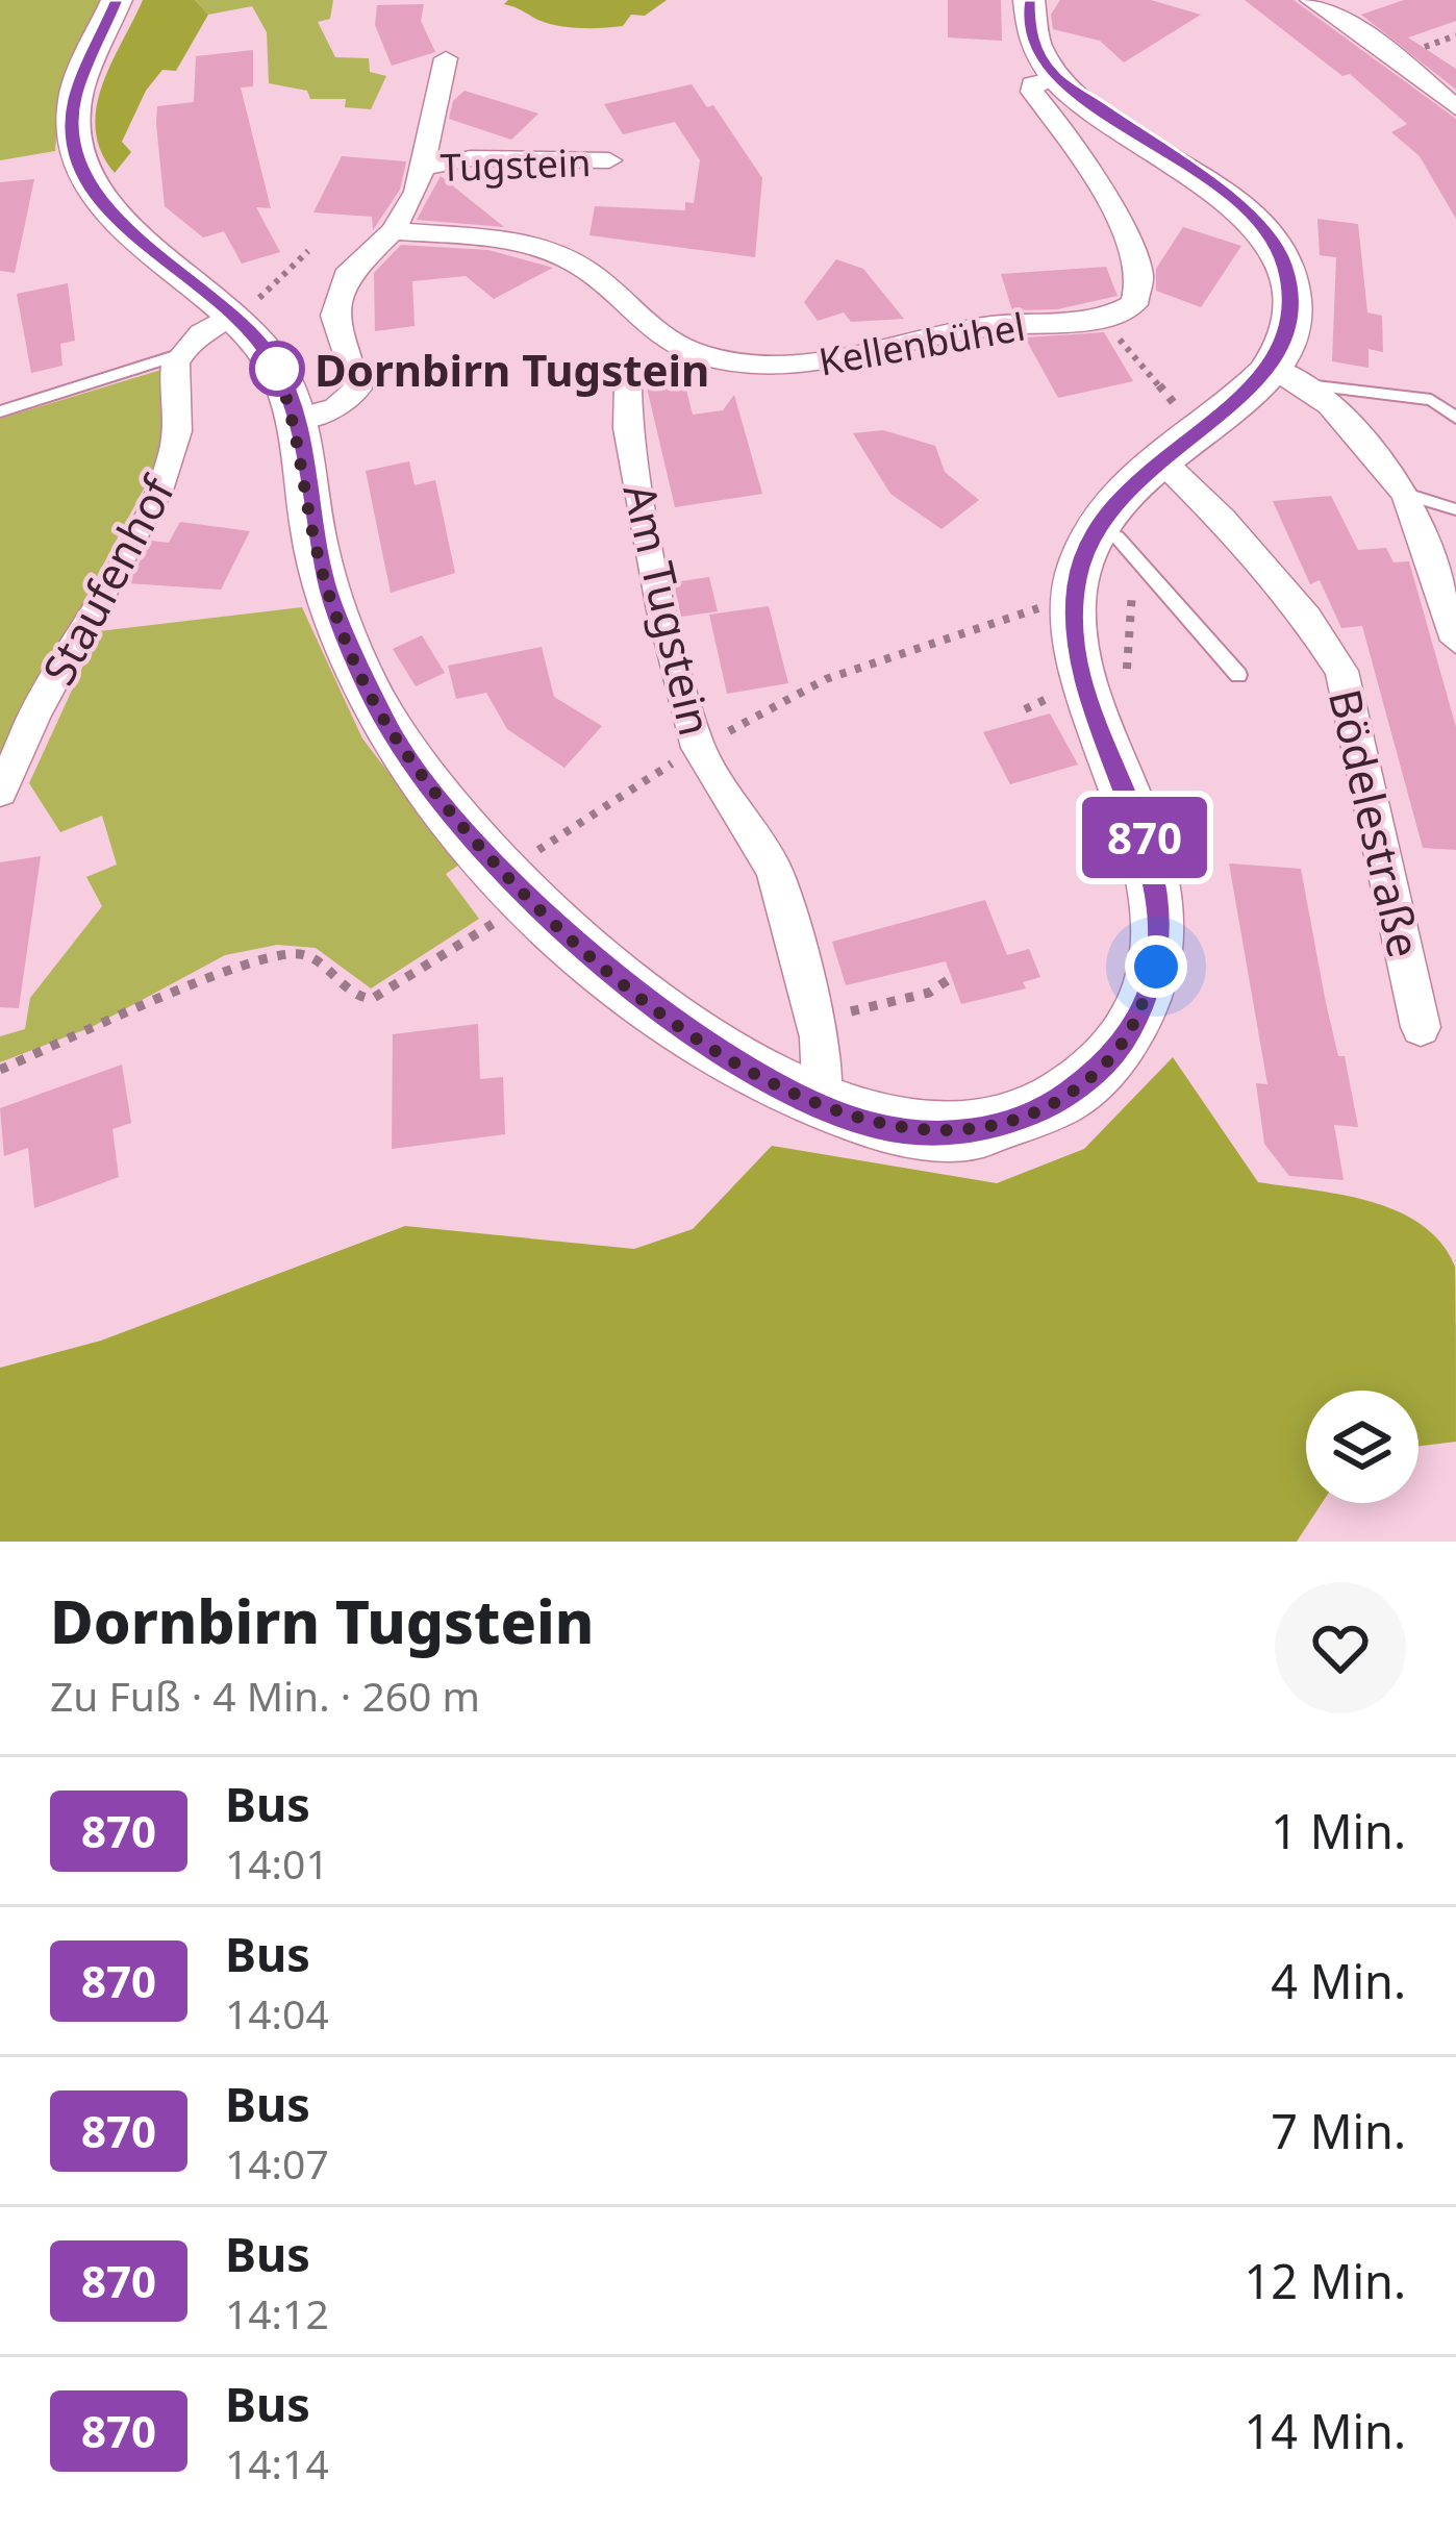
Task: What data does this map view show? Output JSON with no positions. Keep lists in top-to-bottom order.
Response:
{
  "streets": {
    "street": [
      "Tugstein",
      "Kellenbühel",
      "Staufenhof",
      "Am Tugstein",
      "Bödelestraße"
    ]
  },
  "crossings": [
    ["Tugstein", "Kellenbühel"]
  ],
  "places": ["Dornbirn Tugstein"],
  "lines": ["bus line 870"],
  "page": {
    "on_map": "870",
    "heading": ["Dornbirn Tugstein", "Zu Fuß · 4 Min. · 260 m"],
    "list": [
      {
        "mark": "870",
        "name": "Bus",
        "note": "14:01",
        "value": "1 Min."
      },
      {
        "mark": "870",
        "name": "Bus",
        "note": "14:04",
        "value": "4 Min."
      },
      {
        "mark": "870",
        "name": "Bus",
        "note": "14:07",
        "value": "7 Min."
      },
      {
        "mark": "870",
        "name": "Bus",
        "note": "14:12",
        "value": "12 Min."
      },
      {
        "mark": "870",
        "name": "Bus",
        "note": "14:14",
        "value": "14 Min."
      }
    ]
  }
}
